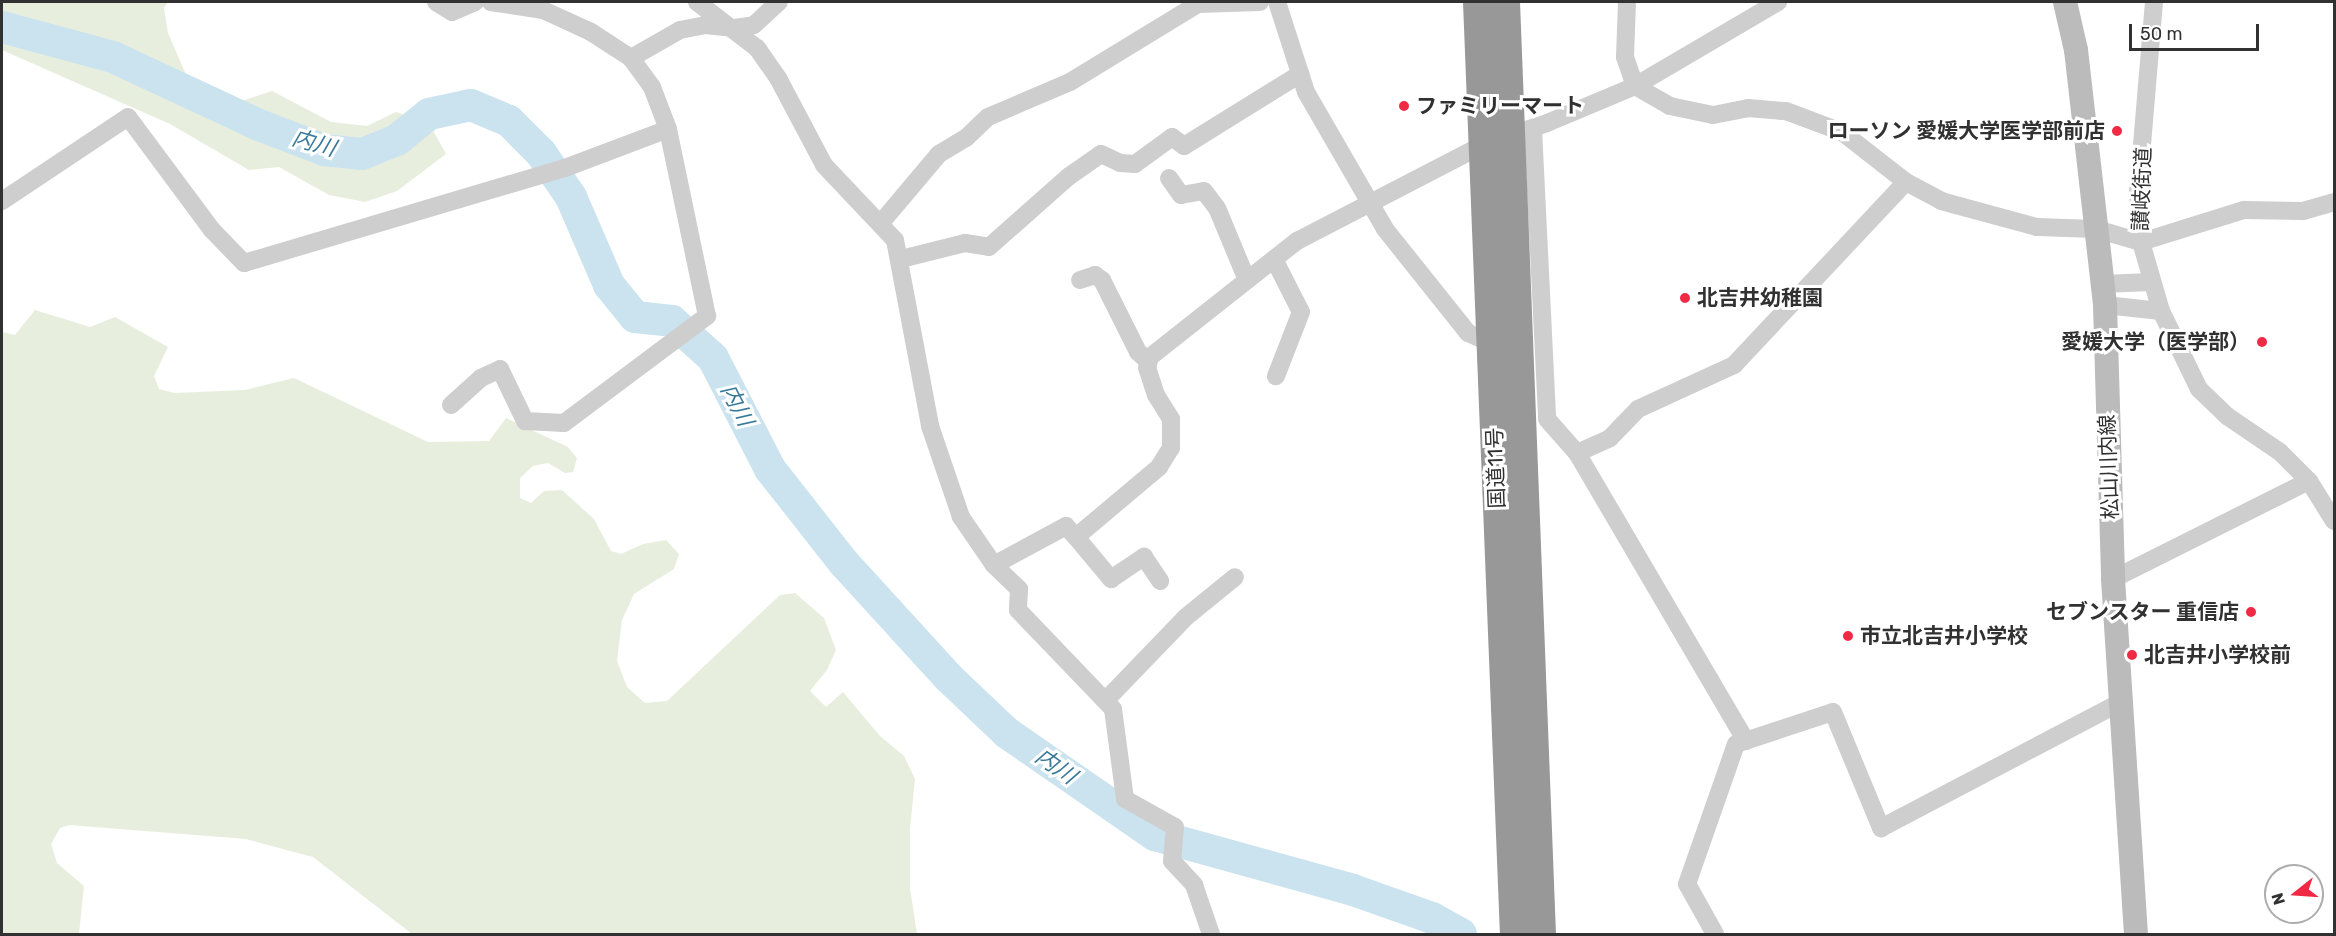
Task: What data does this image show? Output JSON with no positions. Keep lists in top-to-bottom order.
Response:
{
  "streets": {
    "highway": ["国道11号"],
    "main road": ["松山川内線"],
    "street": ["讃岐街道"]
  },
  "water": ["内川"],
  "places": [
    "ファミリーマート",
    "ローソン 愛媛大学医学部前店",
    "北吉井幼稚園",
    "愛媛大学（医学部）",
    "セブンスター 重信店",
    "市立北吉井小学校",
    "北吉井小学校前"
  ],
  "scale_bar": "50 m",
  "north": "left"
}
